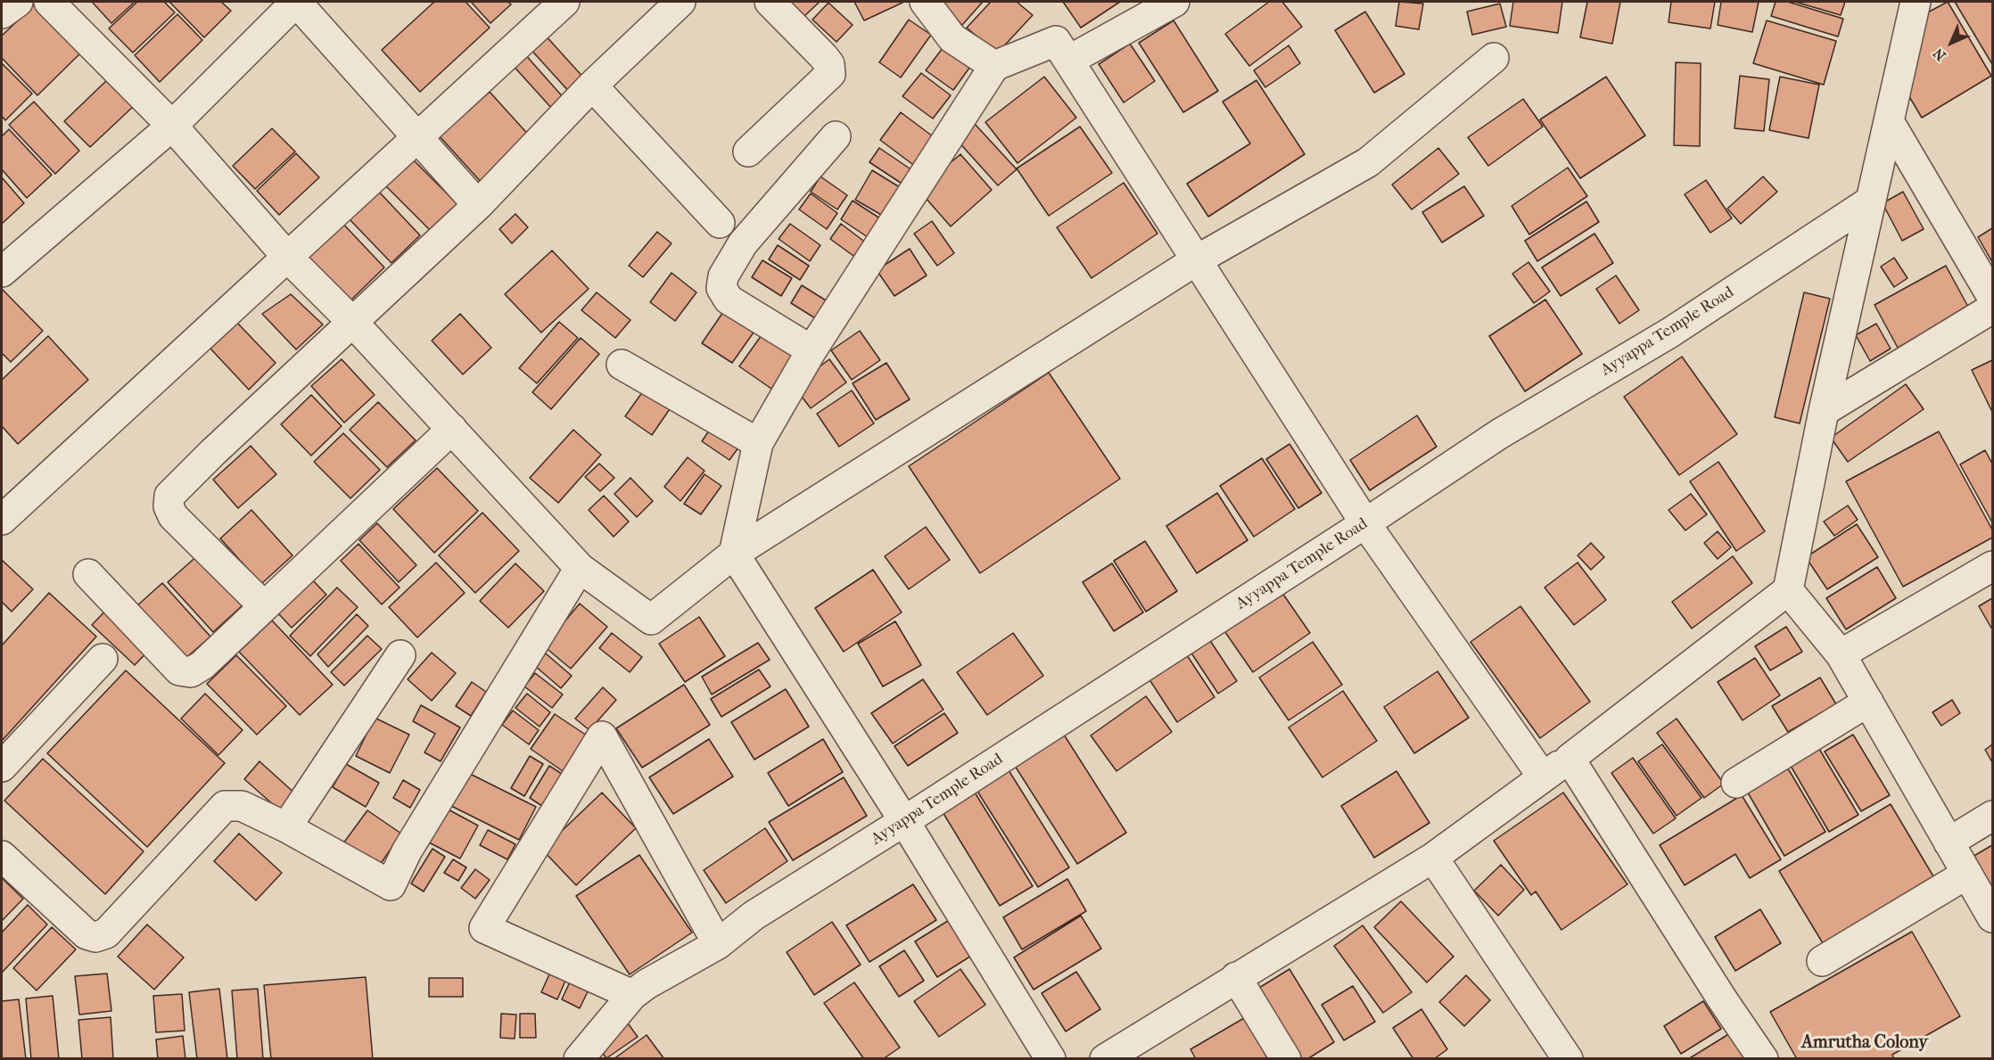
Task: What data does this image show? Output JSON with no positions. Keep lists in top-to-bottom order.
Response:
{
  "streets": {
    "street": ["Ayyappa Temple Road"]
  },
  "districts": ["Amrutha Colony"],
  "north": "bottom left"
}
